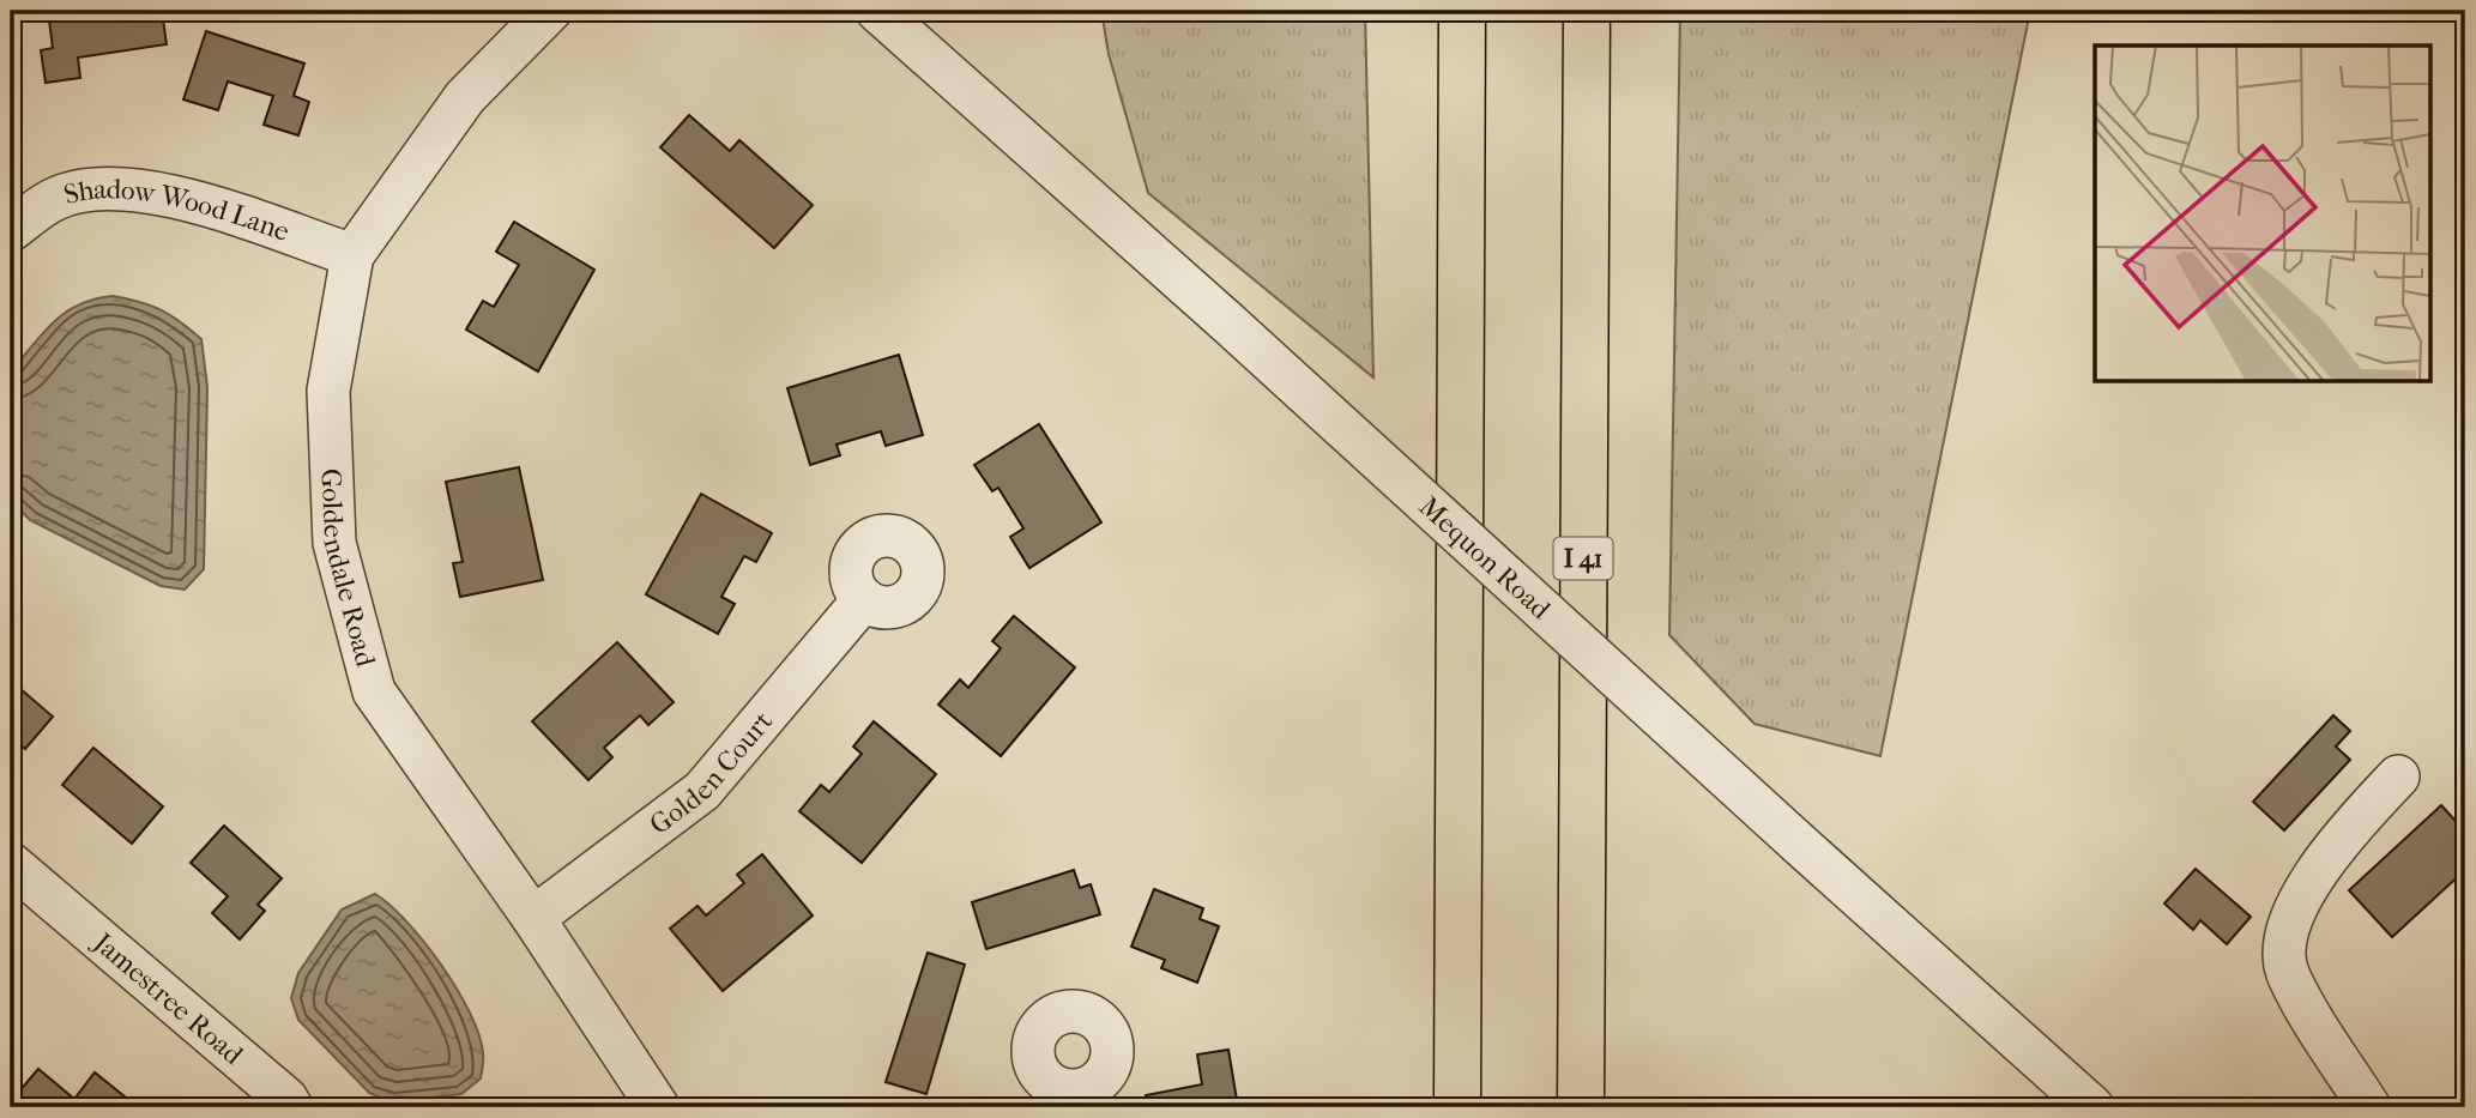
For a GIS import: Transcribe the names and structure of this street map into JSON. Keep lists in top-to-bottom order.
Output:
{
  "streets": {
    "highway": ["I 41"],
    "street": [
      "Shadow Wood Lane",
      "Mequon Road",
      "Goldendale Road",
      "Golden Court",
      "Jamestree Road"
    ]
  },
  "crossings": [
    ["Shadow Wood Lane", "Goldendale Road"],
    ["Goldendale Road", "Golden Court"]
  ]
}
